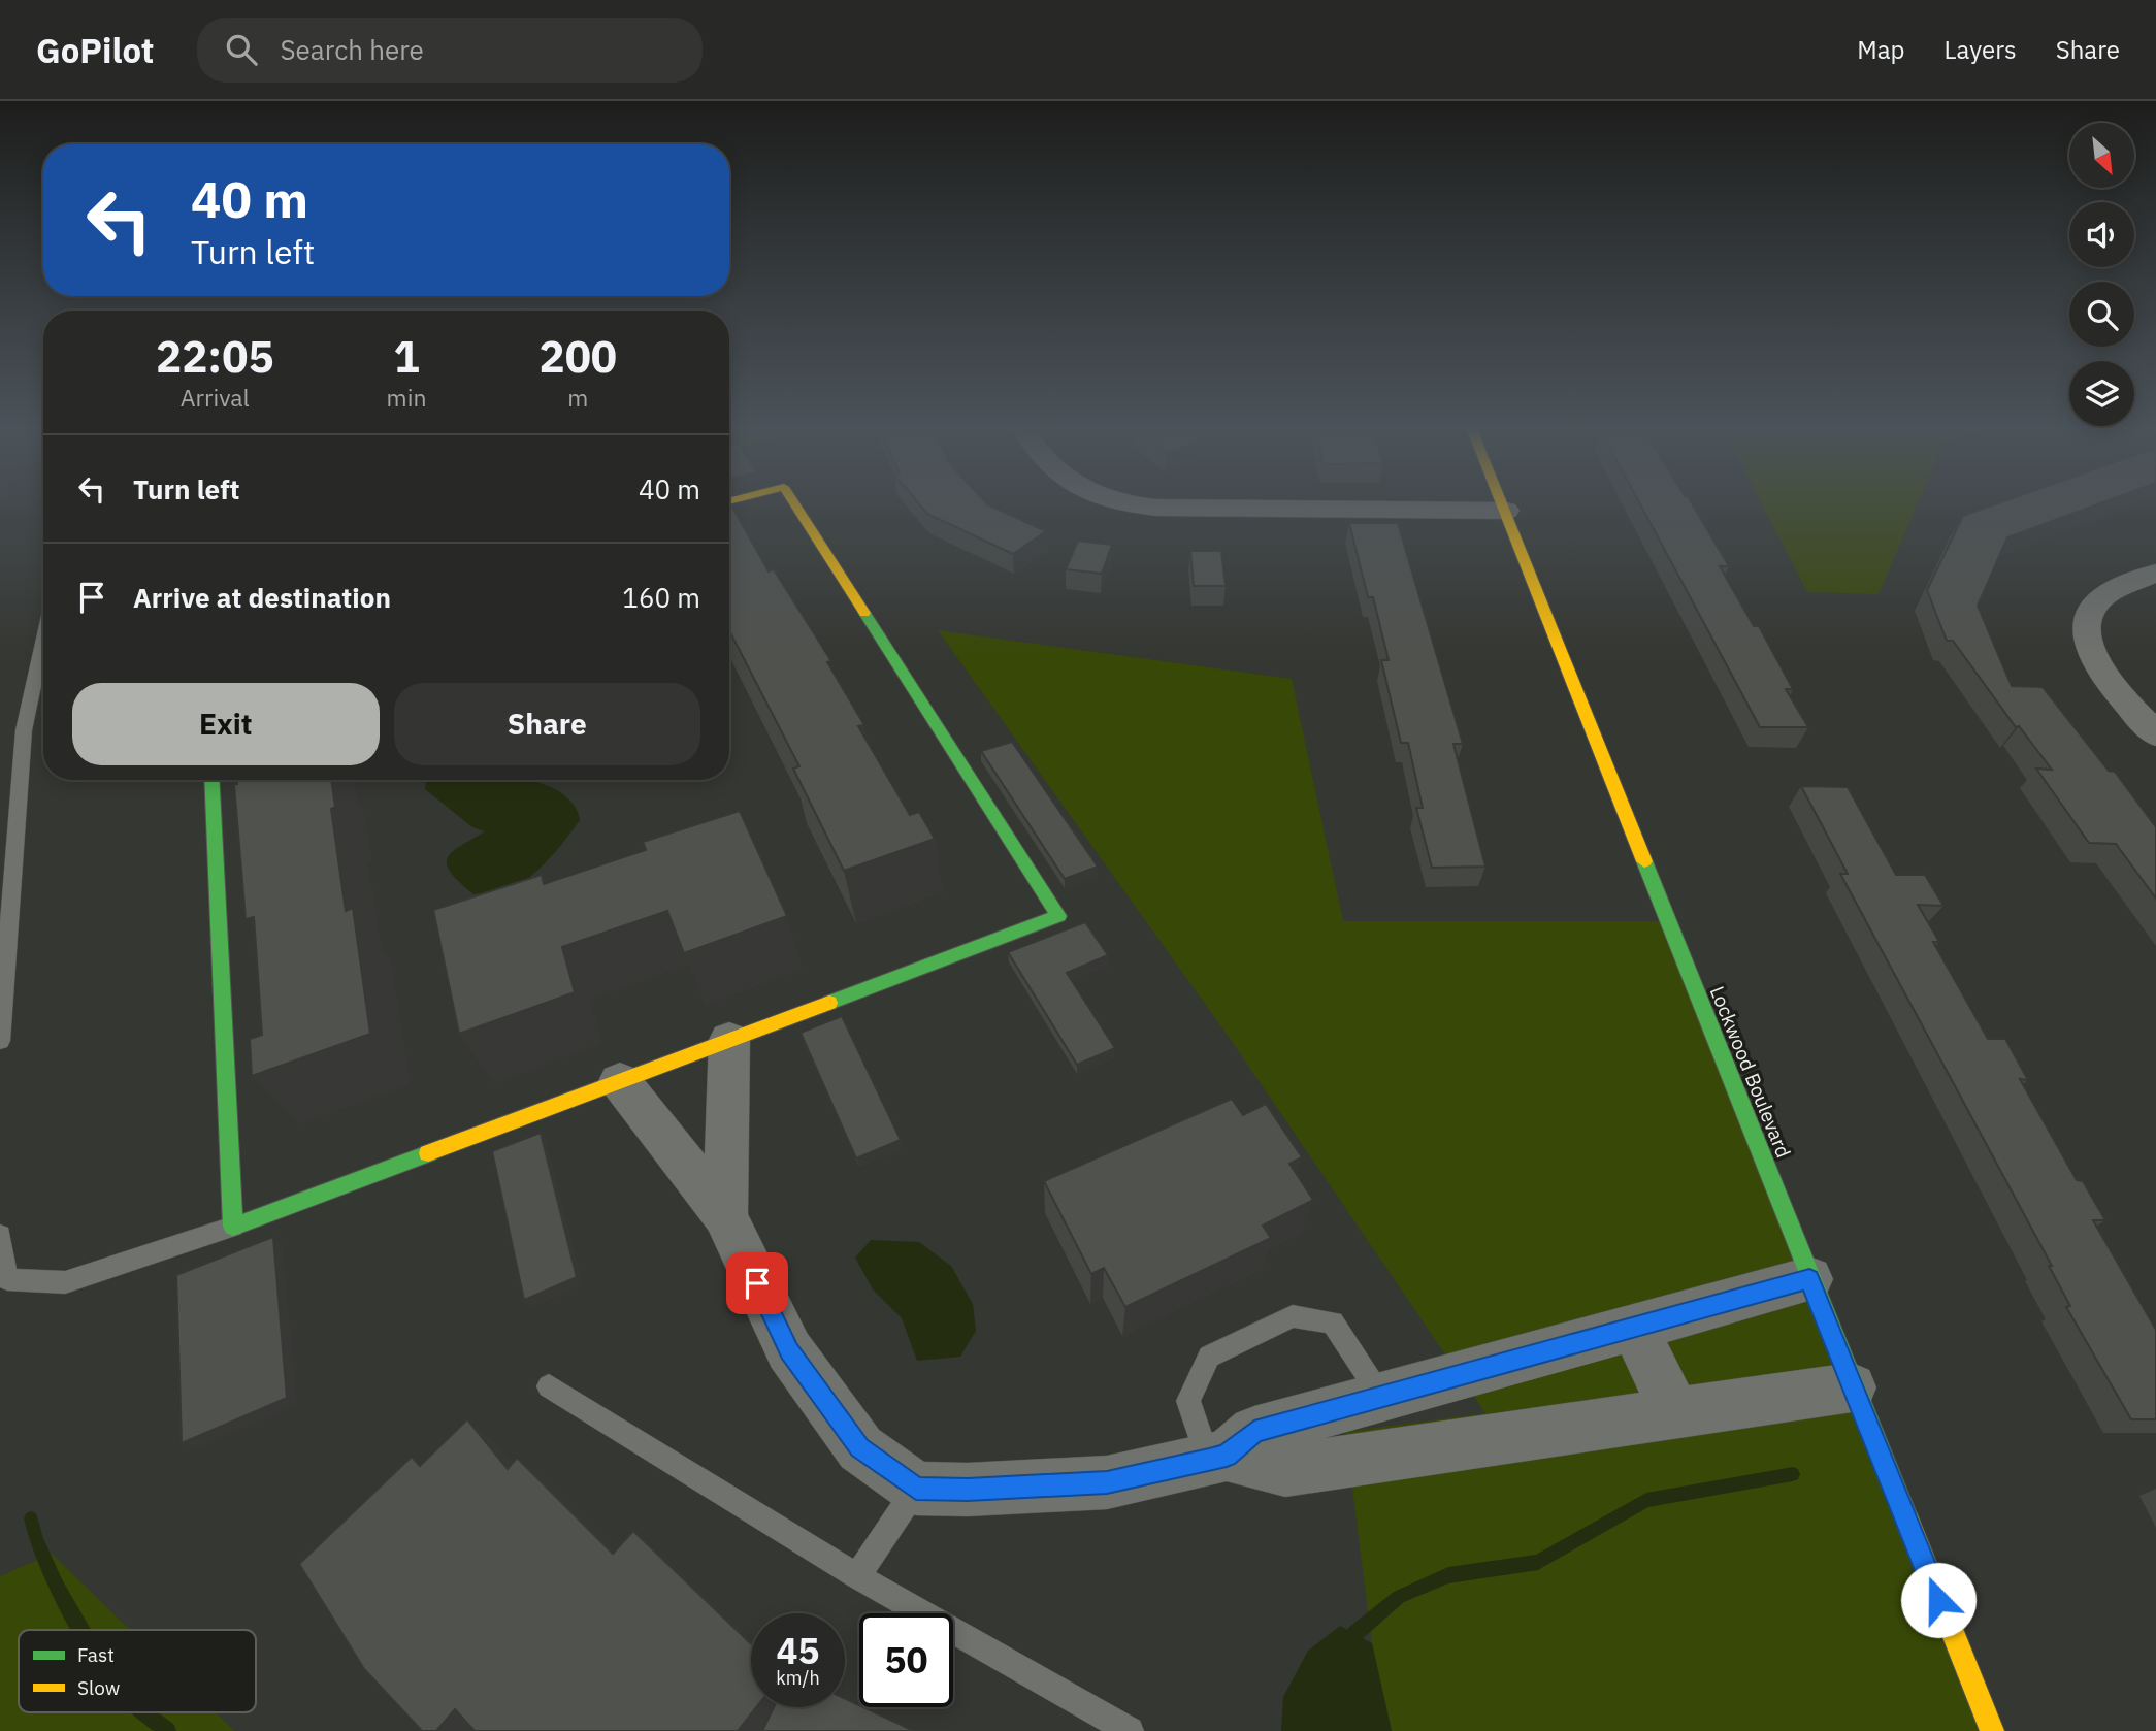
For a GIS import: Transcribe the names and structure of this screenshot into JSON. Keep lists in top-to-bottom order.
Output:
{
  "streets": {
    "street": ["Lockwood Boulevard"]
  },
  "legend": ["Fast", "Slow"],
  "north": "bottom right",
  "page": {
    "header": "GoPilot",
    "search": "Search here",
    "nav": ["Map", "Layers", "Share"],
    "turn": ["40 m", "Turn left"],
    "eta": [
      "22:05",
      "Arrival",
      "1",
      "min",
      "200",
      "m"
    ],
    "list": [
      {
        "name": "Turn left",
        "value": "40 m"
      },
      {
        "name": "Arrive at destination",
        "value": "160 m"
      }
    ],
    "buttons": ["Exit", "Share"],
    "speed": "45 km/h",
    "limit": "50"
  }
}
